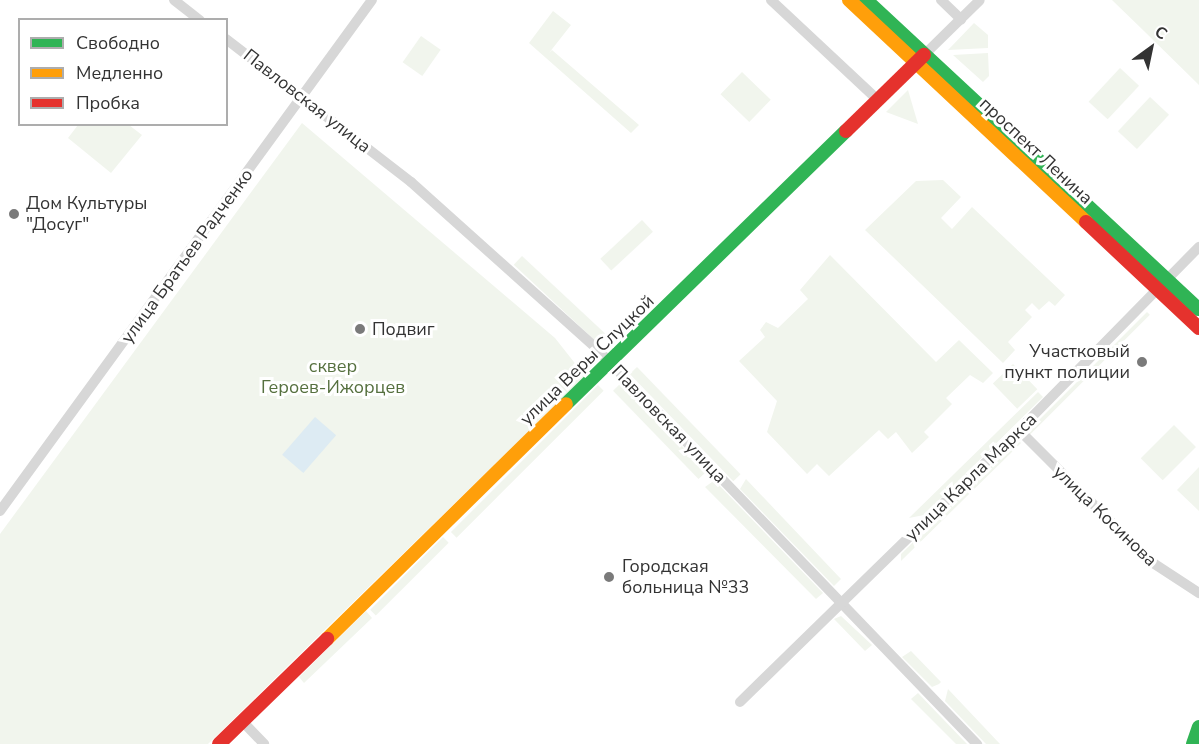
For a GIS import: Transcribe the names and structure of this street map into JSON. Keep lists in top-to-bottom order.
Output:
{
  "streets": {
    "street": [
      "Павловская улица",
      "проспект Ленина",
      "улица Братьев Радченко",
      "улица Веры Слуцкой",
      "улица Карла Маркса",
      "улица Косинова"
    ]
  },
  "crossings": [
    ["Павловская улица", "улица Братьев Радченко"],
    ["Павловская улица", "улица Веры Слуцкой"],
    ["Павловская улица", "улица Карла Маркса"],
    ["проспект Ленина", "улица Веры Слуцкой"],
    ["проспект Ленина", "улица Карла Маркса"],
    ["улица Карла Маркса", "улица Косинова"]
  ],
  "parks": ["сквер Героев-Ижорцев"],
  "places": [
    "Дом Культуры \"Досуг\"",
    "Подвиг",
    "Участковый пункт полиции",
    "Городская больница №33"
  ],
  "legend": ["Свободно", "Медленно", "Пробка"],
  "north": "top right"
}
